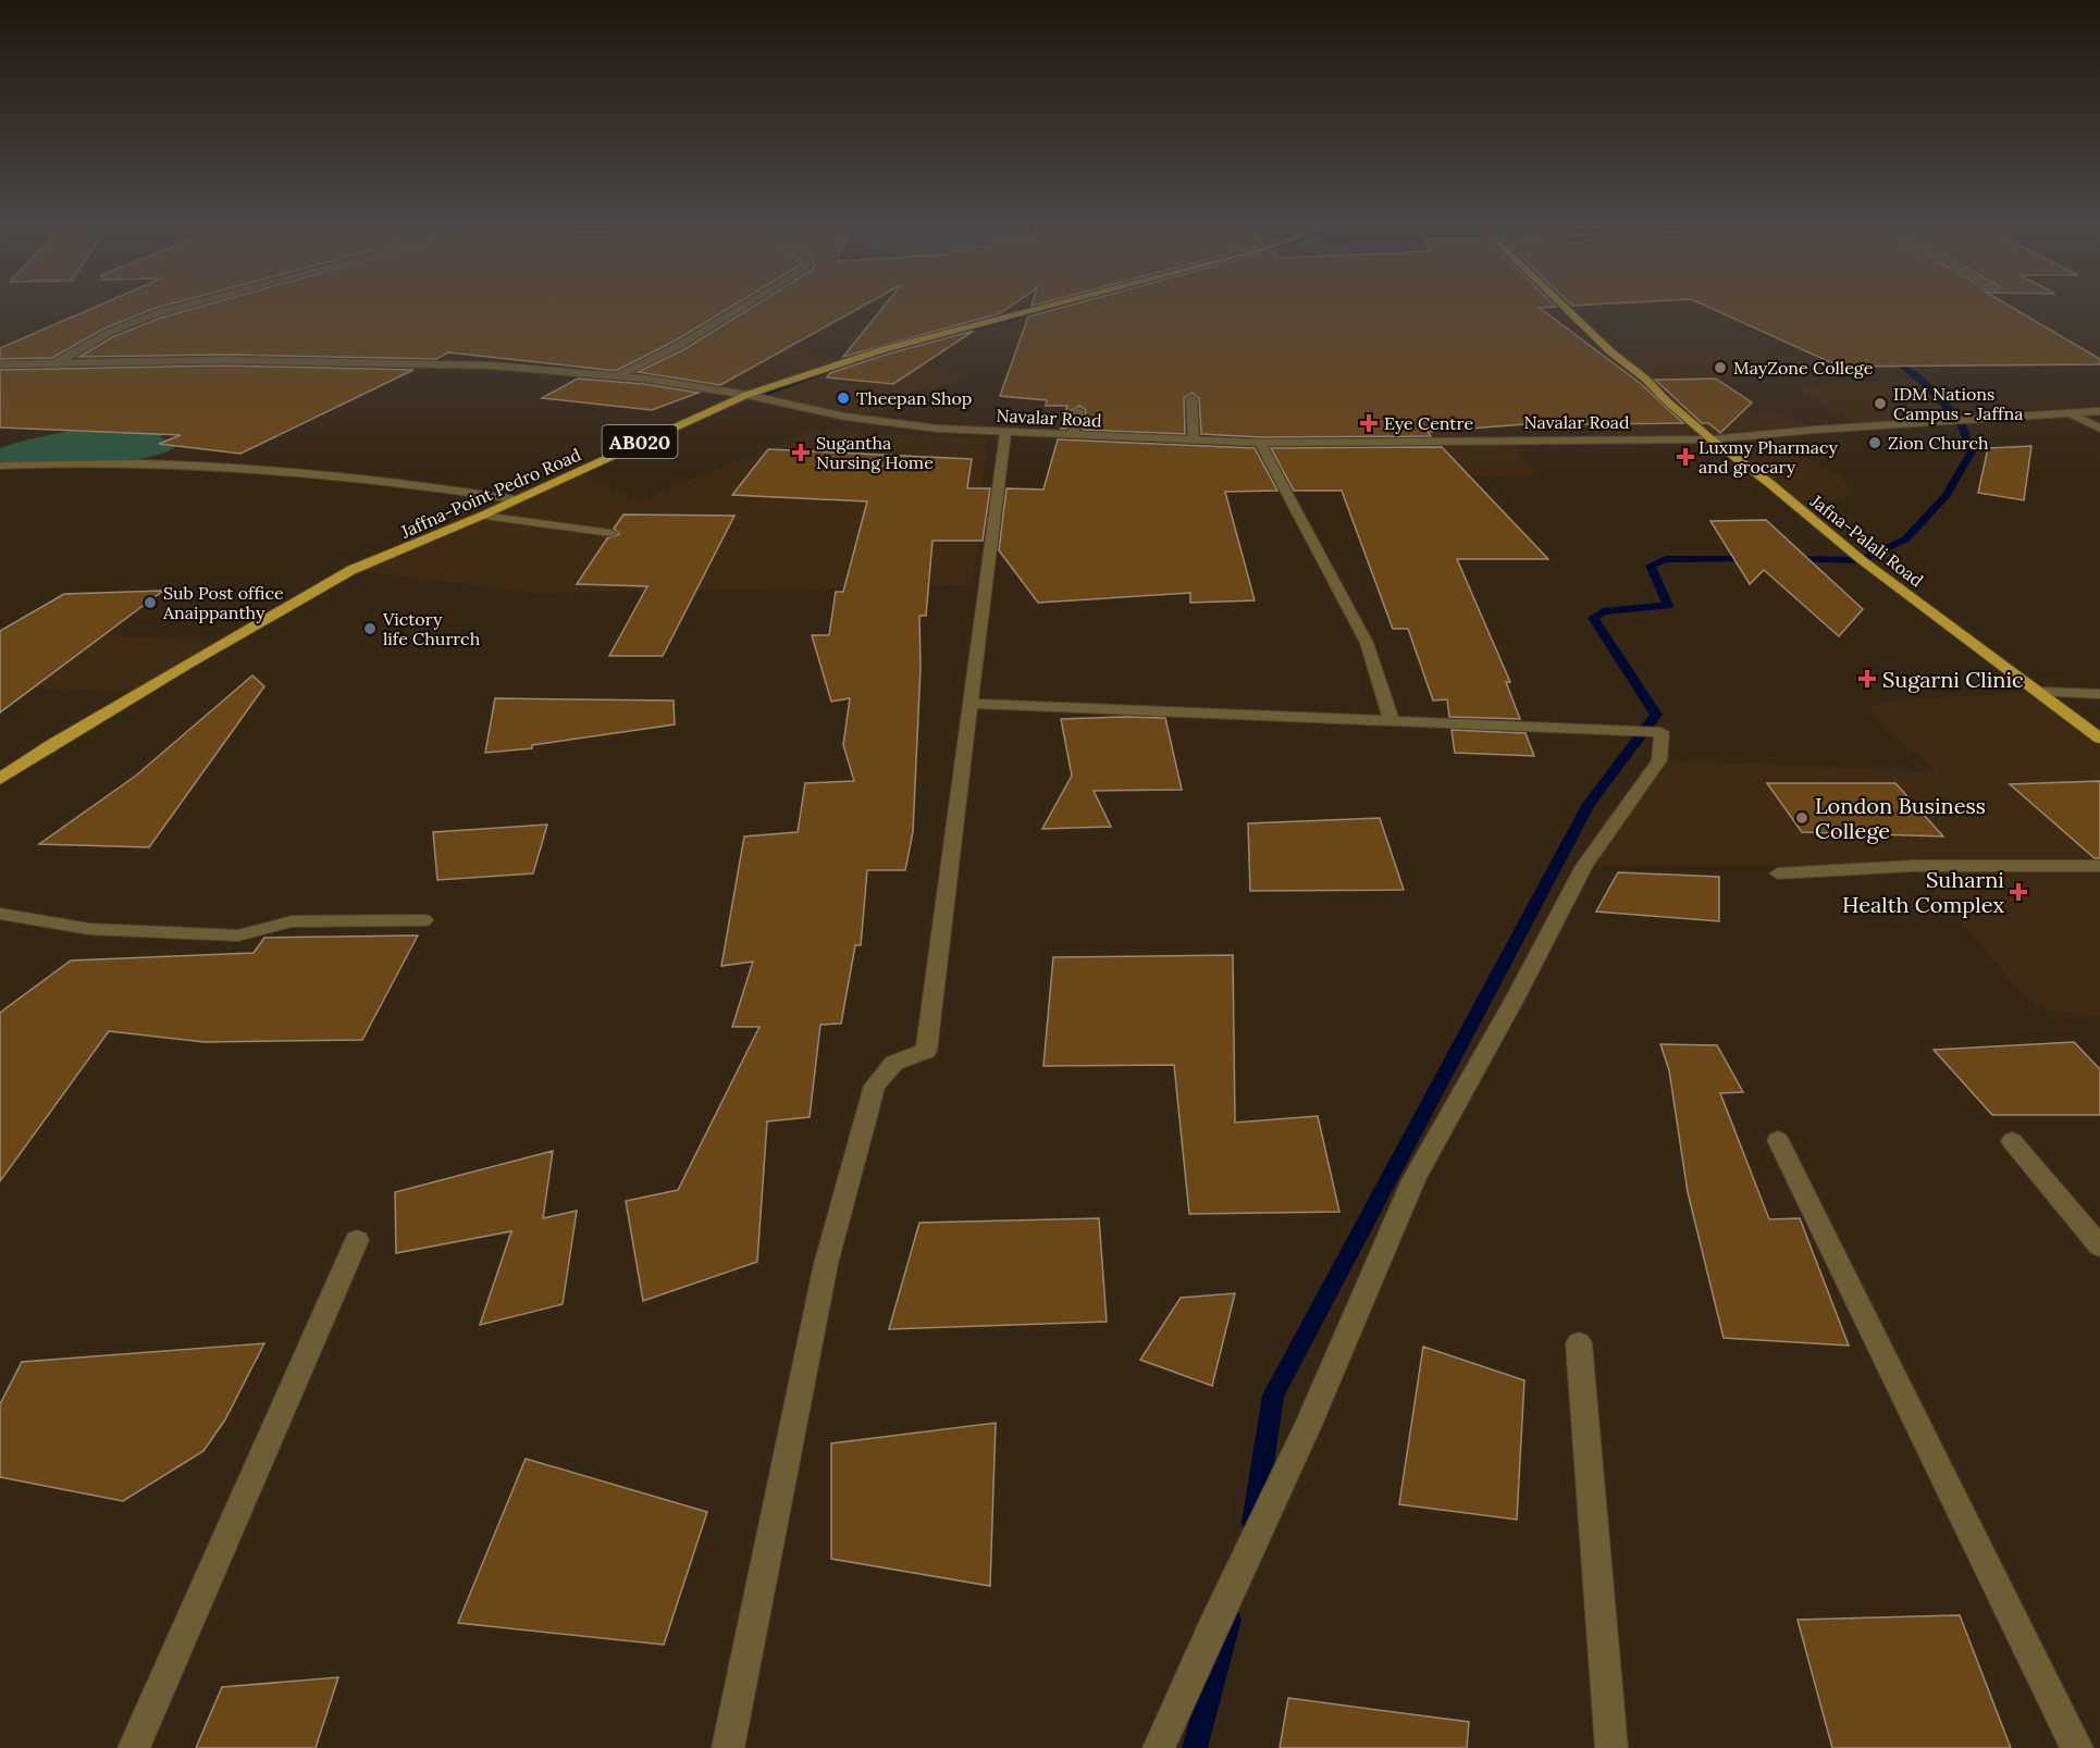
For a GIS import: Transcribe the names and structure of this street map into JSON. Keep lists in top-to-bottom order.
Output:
{
  "streets": {
    "main road": ["AB020", "Jaffna-Point Pedro Road", "Jafna-Palali Road"],
    "street": ["Navalar Road"]
  },
  "crossings": [
    ["Navalar Road", "Jaffna-Point Pedro Road"],
    ["Navalar Road", "Jafna-Palali Road"]
  ],
  "places": {
    "other": [
      "MayZone College",
      "Theepan Shop",
      "IDM Nations Campus - Jaffna",
      "Zion Church",
      "Sub Post office Anaippanthy",
      "Victory life Churrch",
      "London Business College"
    ],
    "health": [
      "Eye Centre",
      "Sugantha Nursing Home",
      "Luxmy Pharmacy and grocary",
      "Sugarni Clinic",
      "Suharni Health Complex"
    ]
  }
}
